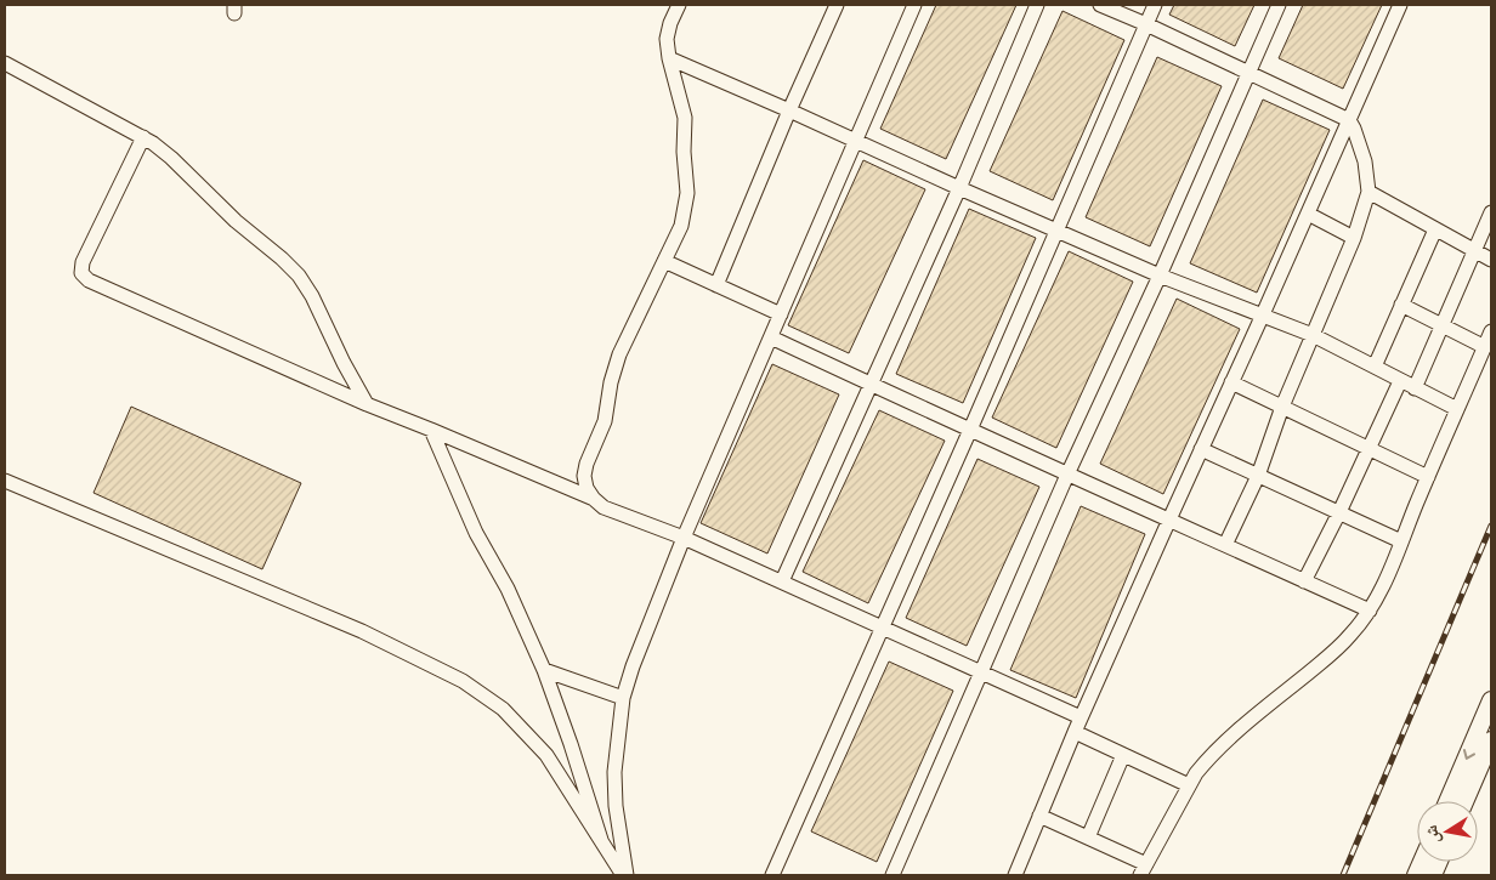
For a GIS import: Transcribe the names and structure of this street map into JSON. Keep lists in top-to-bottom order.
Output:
{
  "north": "left"
}
